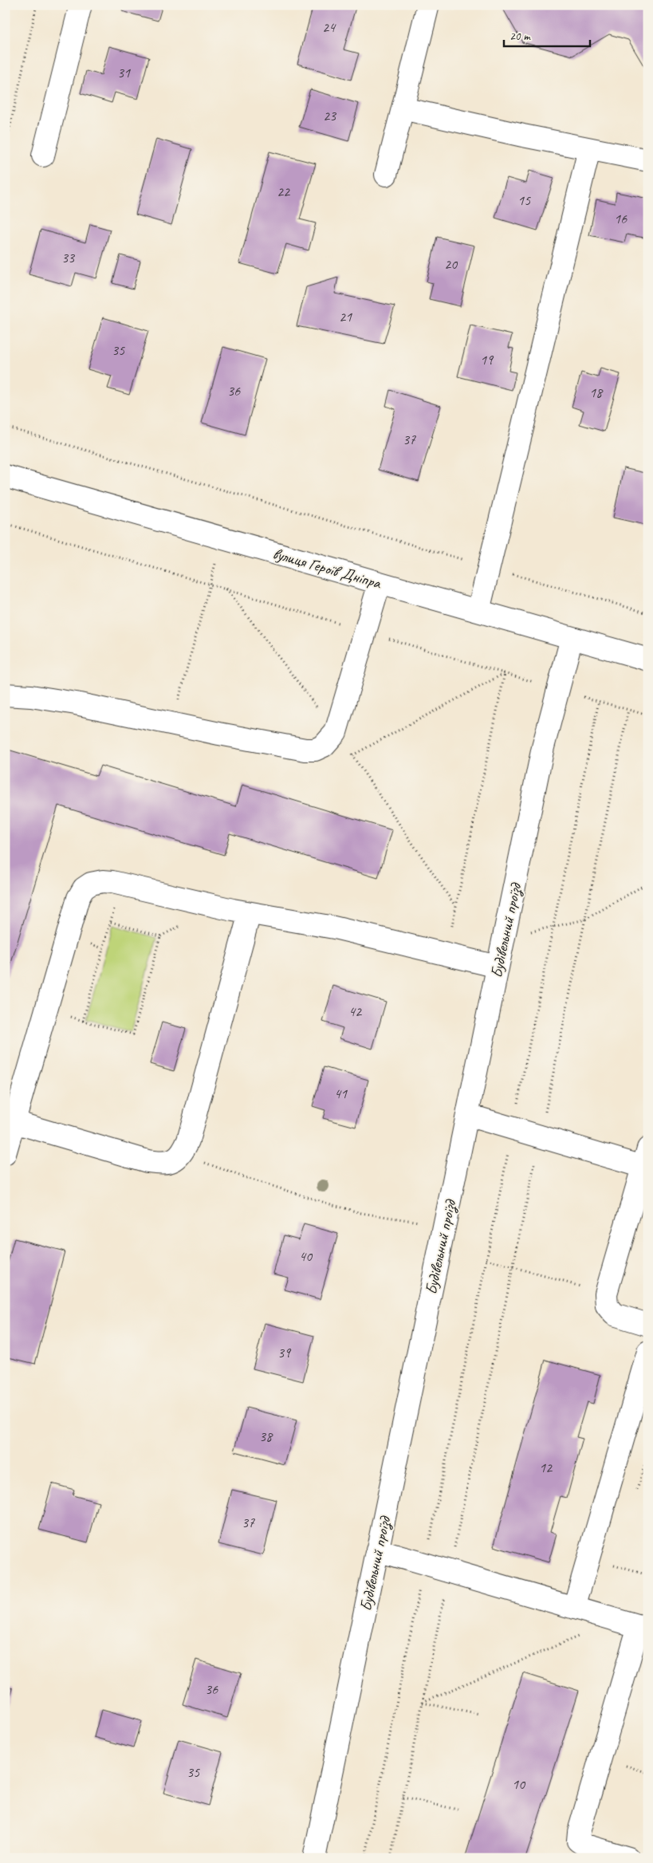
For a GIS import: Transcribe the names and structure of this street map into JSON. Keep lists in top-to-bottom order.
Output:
{
  "streets": {
    "street": ["вулиця Героїв Дніпра", "Будівельний проїзд"]
  },
  "crossings": [
    ["вулиця Героїв Дніпра", "Будівельний проїзд"]
  ],
  "house_numbers": [
    "24",
    "31",
    "23",
    "22",
    "15",
    "16",
    "33",
    "20",
    "21",
    "35",
    "19",
    "36",
    "18",
    "37",
    "42",
    "41",
    "40",
    "39",
    "38",
    "12",
    "37",
    "36",
    "35",
    "10"
  ],
  "scale_bar": "20 m"
}
